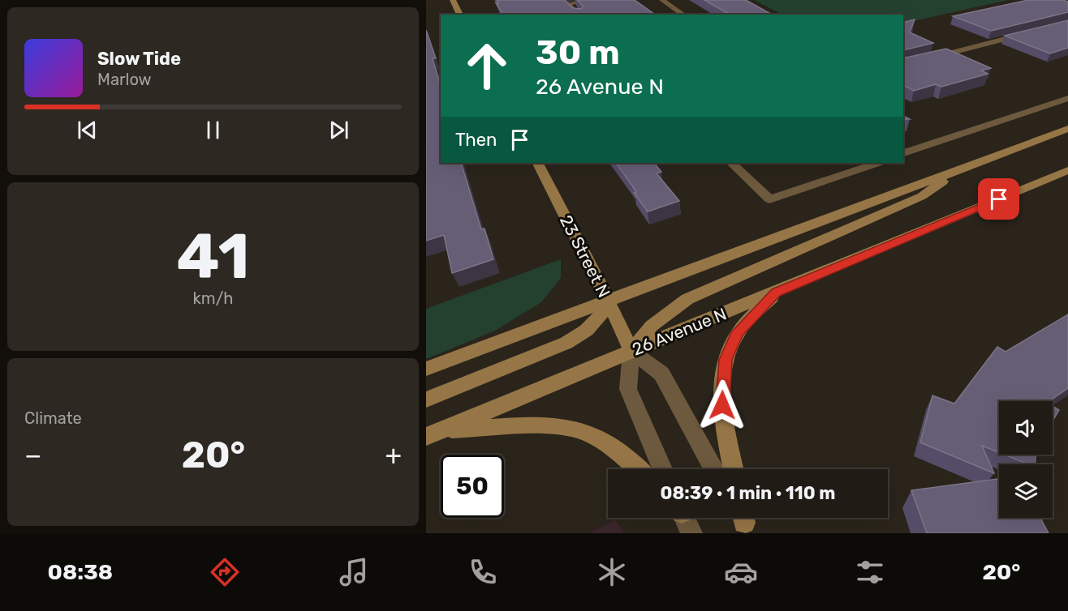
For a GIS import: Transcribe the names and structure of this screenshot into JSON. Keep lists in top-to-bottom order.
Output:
{
  "streets": {
    "main road": ["23 Street N", "26 Avenue N"]
  },
  "crossings": [
    ["23 Street N", "26 Avenue N"]
  ],
  "page": {
    "turn": ["30 m", "26 Avenue N"],
    "song": ["Slow Tide", "Marlow"],
    "then": "Then",
    "tile": [
      ["41", "km/h"],
      "Climate"
    ],
    "heat": ["−", "20°", "+"],
    "limit": "50",
    "trip": "08:39 · 1 min · 110 m",
    "tabs": ["08:38", "20°"]
  }
}
